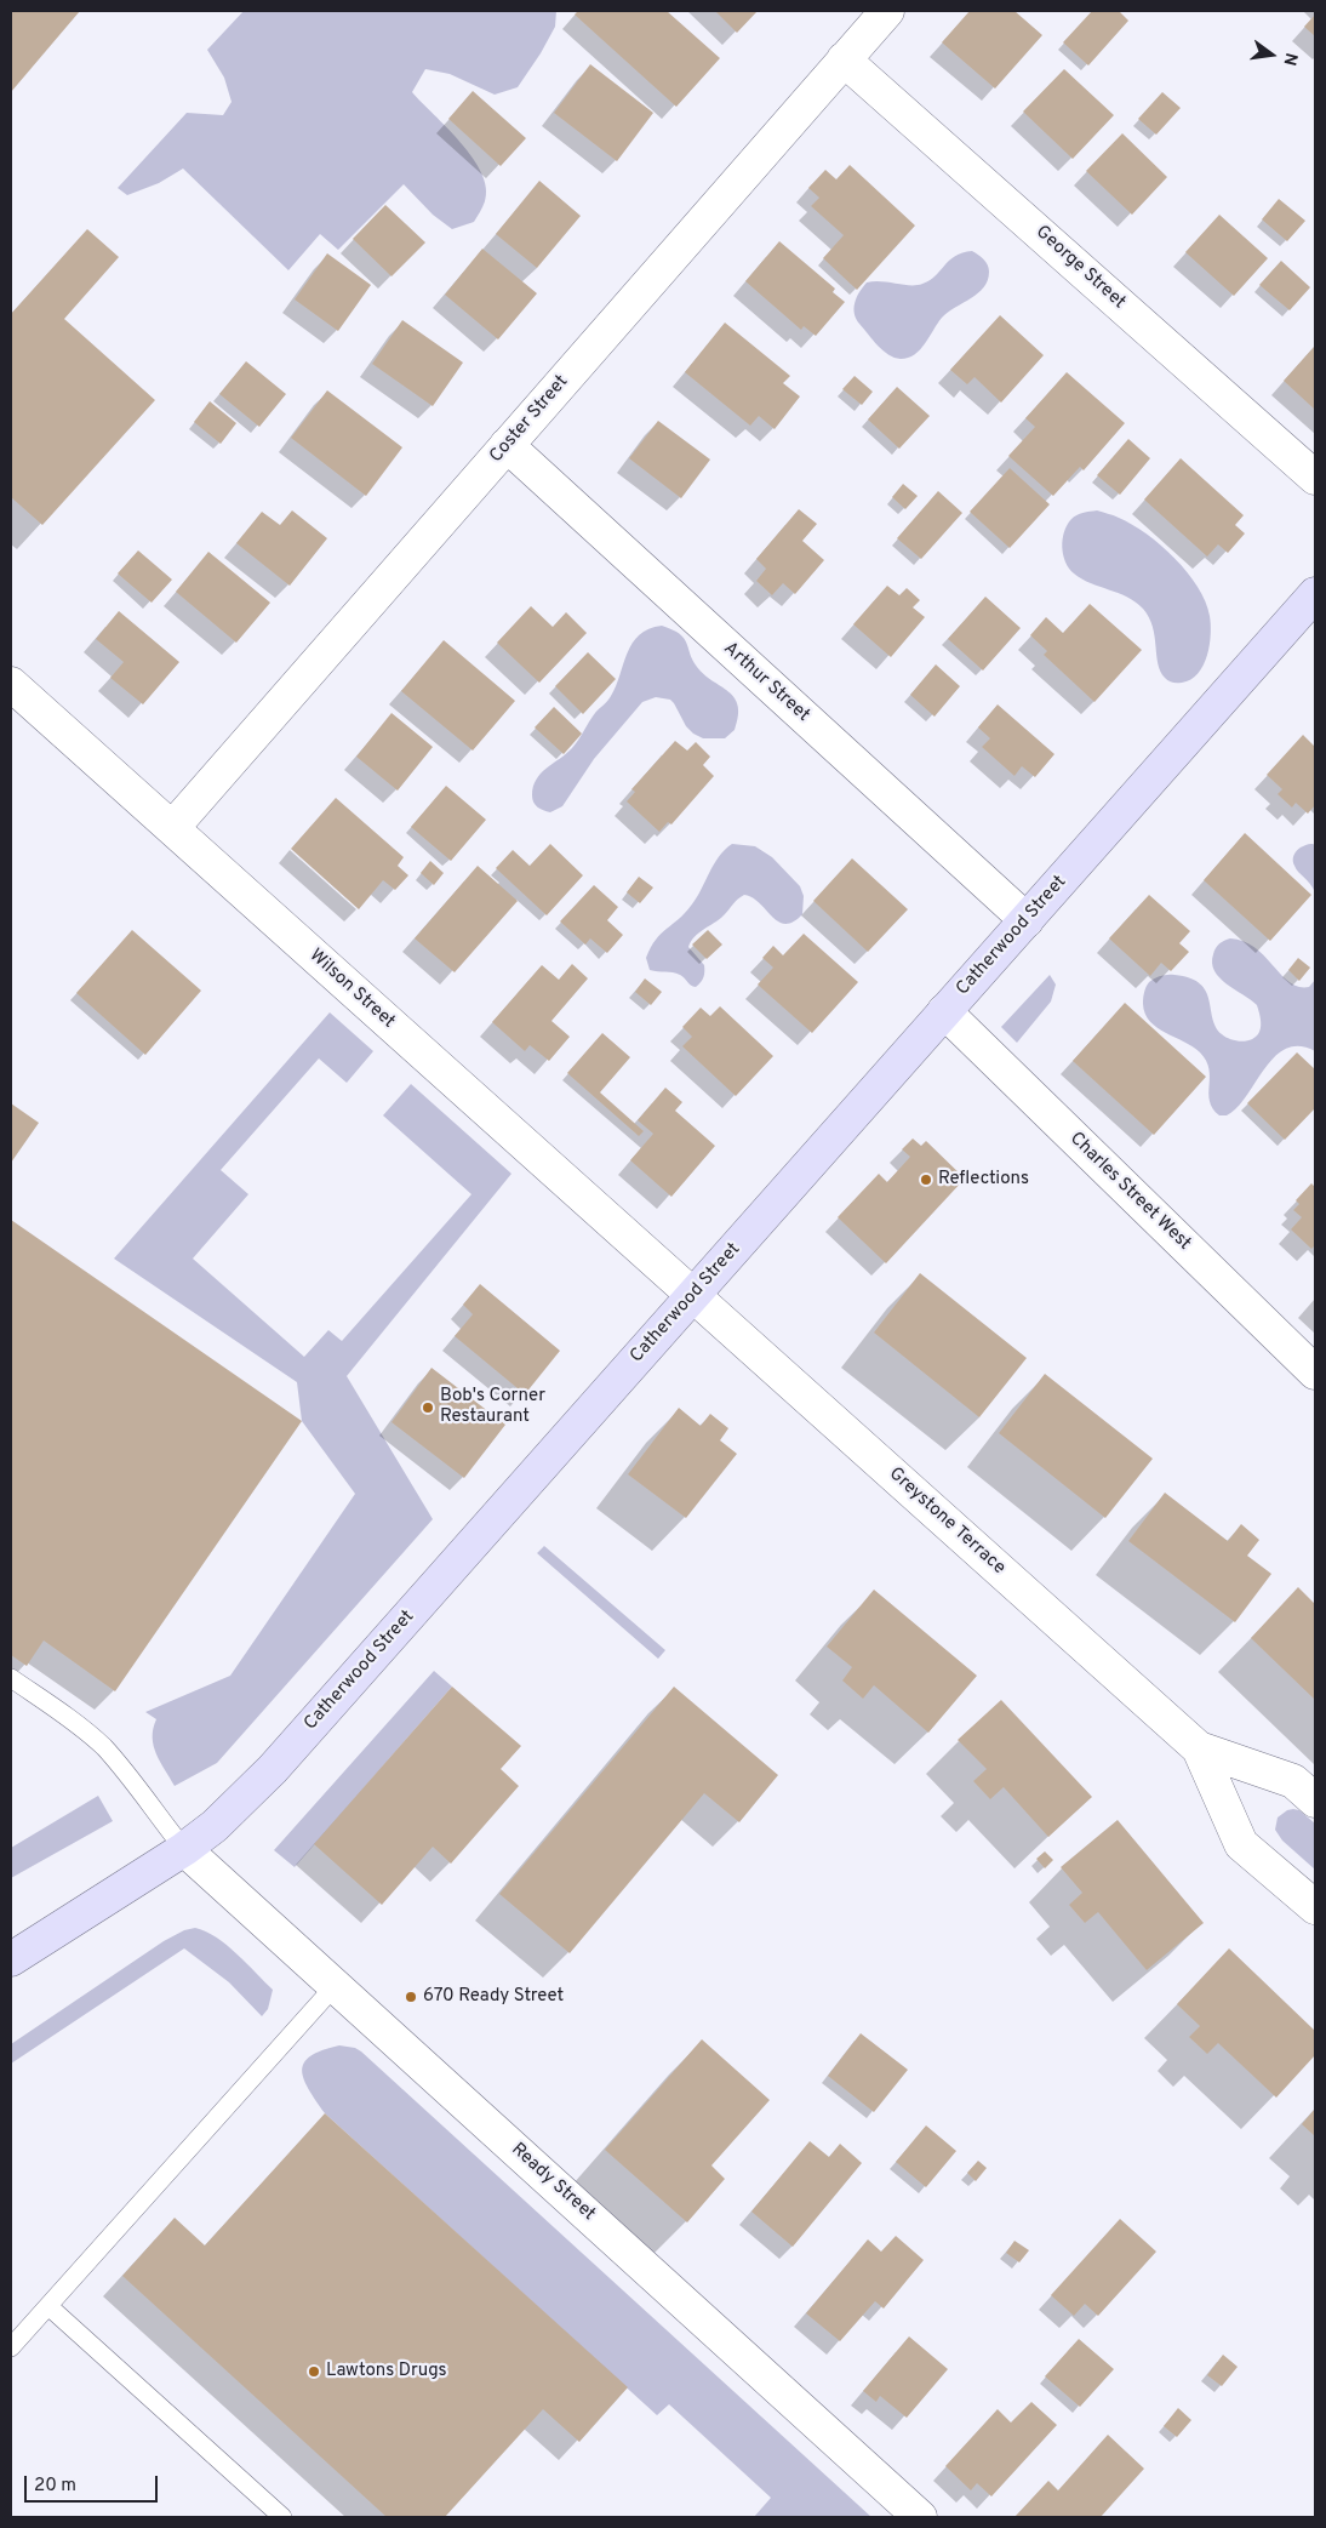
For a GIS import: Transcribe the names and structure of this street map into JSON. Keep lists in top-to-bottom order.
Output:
{
  "streets": {
    "main road": ["Catherwood Street"],
    "street": [
      "George Street",
      "Coster Street",
      "Arthur Street",
      "Wilson Street",
      "Charles Street West",
      "Greystone Terrace",
      "Ready Street"
    ]
  },
  "crossings": [
    ["George Street", "Coster Street"],
    ["Coster Street", "Arthur Street"],
    ["Coster Street", "Wilson Street"],
    ["Arthur Street", "Catherwood Street"],
    ["Catherwood Street", "Wilson Street"],
    ["Catherwood Street", "Charles Street West"],
    ["Catherwood Street", "Greystone Terrace"],
    ["Catherwood Street", "Ready Street"],
    ["Wilson Street", "Greystone Terrace"]
  ],
  "places": [
    "Reflections",
    "Bob's Corner Restaurant",
    "670 Ready Street",
    "Lawtons Drugs"
  ],
  "scale_bar": "20 m",
  "north": "right"
}
